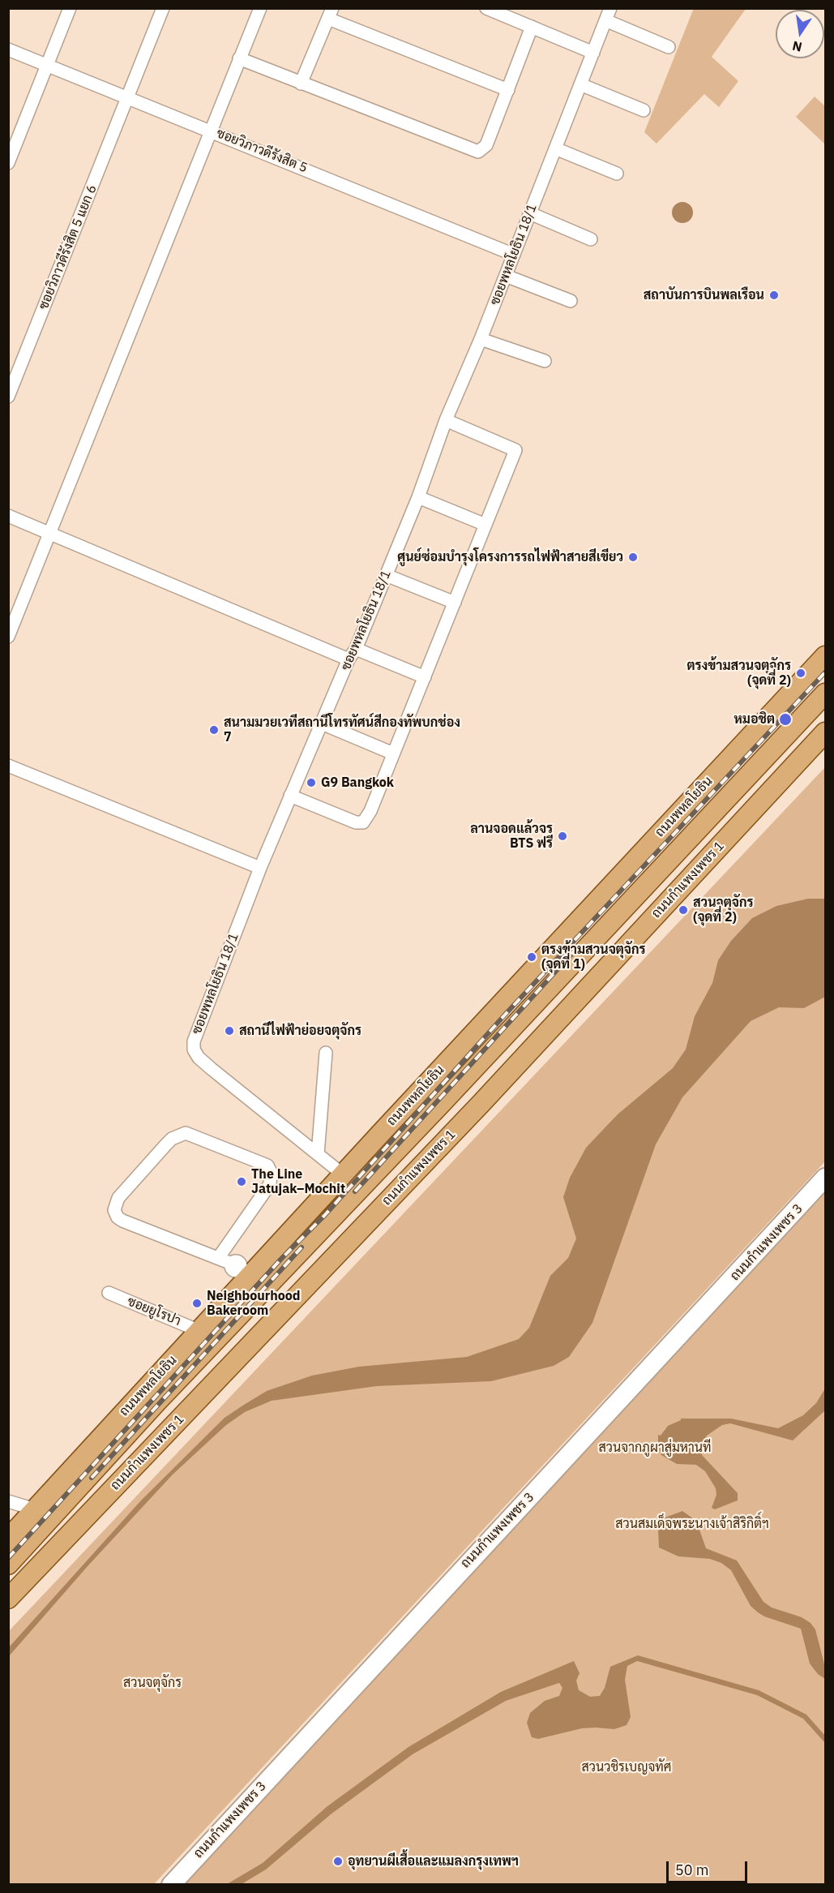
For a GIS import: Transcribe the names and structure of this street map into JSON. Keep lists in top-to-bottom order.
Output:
{
  "streets": {
    "main road": ["ถนนพหลโยธิน", "ถนนกำแพงเพชร 1"],
    "street": [
      "ซอยวิภาวดีรังสิต 5",
      "ซอยวิภาวดีรังสิต 5 แยก 6",
      "ซอยพหลโยธิน 18/1",
      "ถนนกำแพงเพชร 3",
      "ซอยยูโรปา"
    ]
  },
  "crossings": [
    ["ซอยวิภาวดีรังสิต 5", "ซอยวิภาวดีรังสิต 5 แยก 6"],
    ["ซอยวิภาวดีรังสิต 5", "ซอยพหลโยธิน 18/1"],
    ["ซอยพหลโยธิน 18/1", "ถนนพหลโยธิน"],
    ["ถนนพหลโยธิน", "ซอยยูโรปา"]
  ],
  "parks": [
    "สวนจากภูผาสู่มหานที",
    "สวนสมเด็จพระนางเจ้าสิริกิติ์ฯ",
    "สวนจตุจักร",
    "สวนวชิรเบญจทัศ"
  ],
  "places": [
    "สถาบันการบินพลเรือน",
    "ศูนย์ซ่อมบำรุงโครงการรถไฟฟ้าสายสีเขียว",
    "ตรงข้ามสวนจตุจักร (จุดที่ 2)",
    "หมอชิต",
    "สนามมวยเวทีสถานีโทรทัศน์สีกองทัพบกช่อง 7",
    "G9 Bangkok",
    "ลานจอดแล้วจร BTS ฟรี",
    "สวนจตุจักร (จุดที่ 2)",
    "ตรงข้ามสวนจตุจักร (จุดที่ 1)",
    "สถานีไฟฟ้าย่อยจตุจักร",
    "The Line Jatujak–Mochit",
    "Neighbourhood Bakeroom",
    "อุทยานผีเสื้อและแมลงกรุงเทพฯ"
  ],
  "scale_bar": "50 m",
  "north": "bottom"
}
